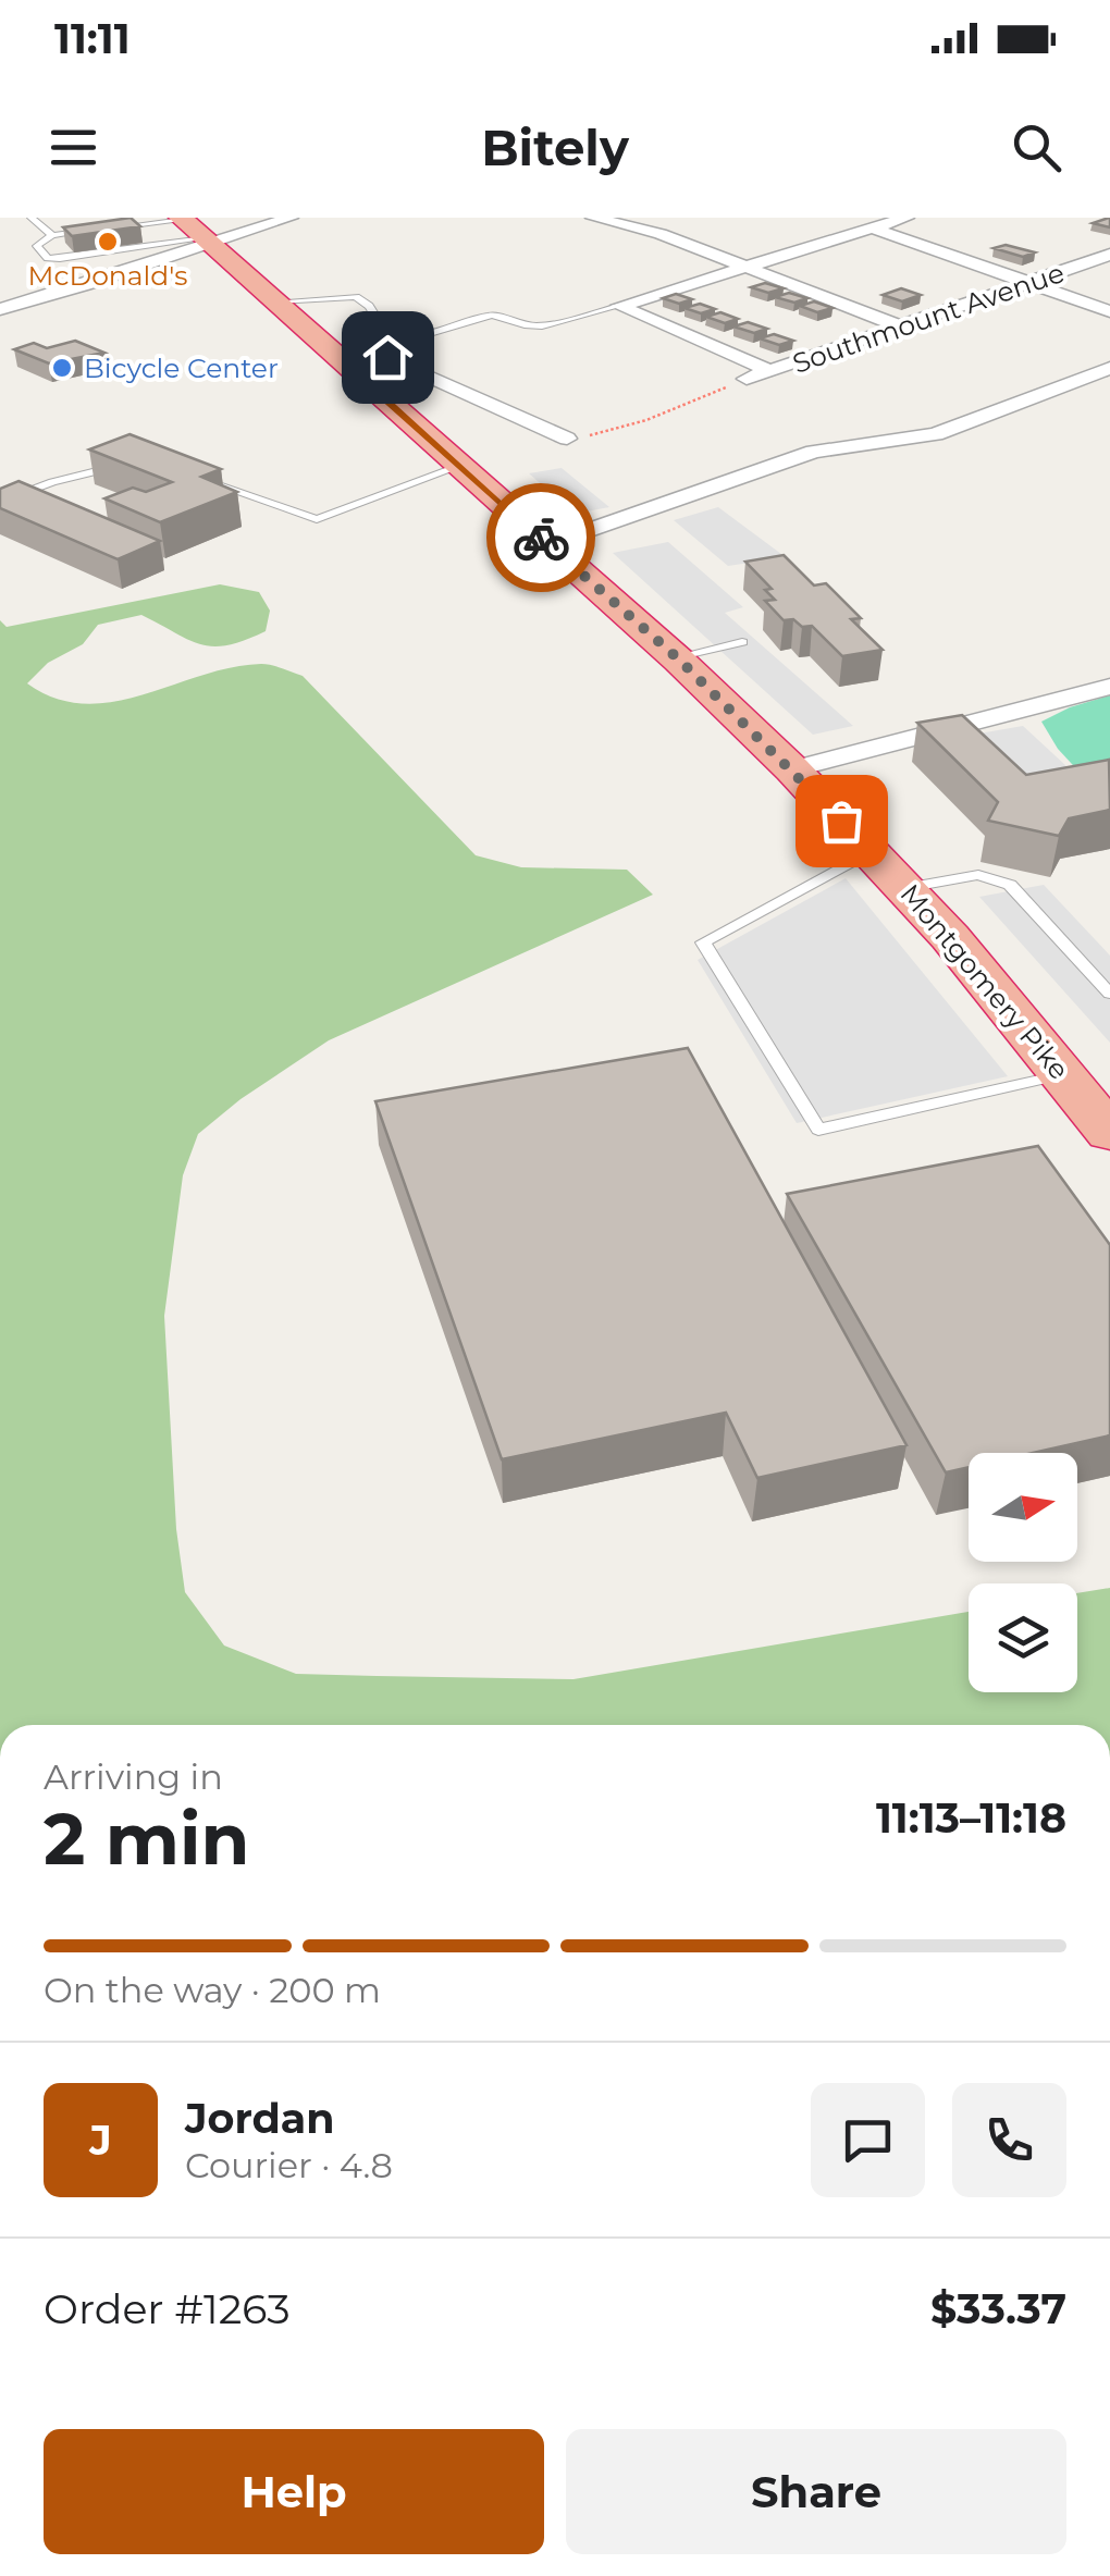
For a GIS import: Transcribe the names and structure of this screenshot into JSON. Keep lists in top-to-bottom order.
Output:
{
  "streets": {
    "highway": ["Montgomery Pike"],
    "street": ["Southmount Avenue"]
  },
  "places": ["McDonald's", "Bicycle Center"],
  "north": "right",
  "page": {
    "status": "11:11",
    "header": "Bitely",
    "heading": ["2 min", "Arriving in", "11:13–11:18"],
    "panel": [
      "Jordan",
      "Courier · 4.8",
      "Order #1263",
      "$33.37"
    ],
    "bar": "On the way · 200 m",
    "round": "J",
    "buttons": ["Help", "Share"]
  }
}
